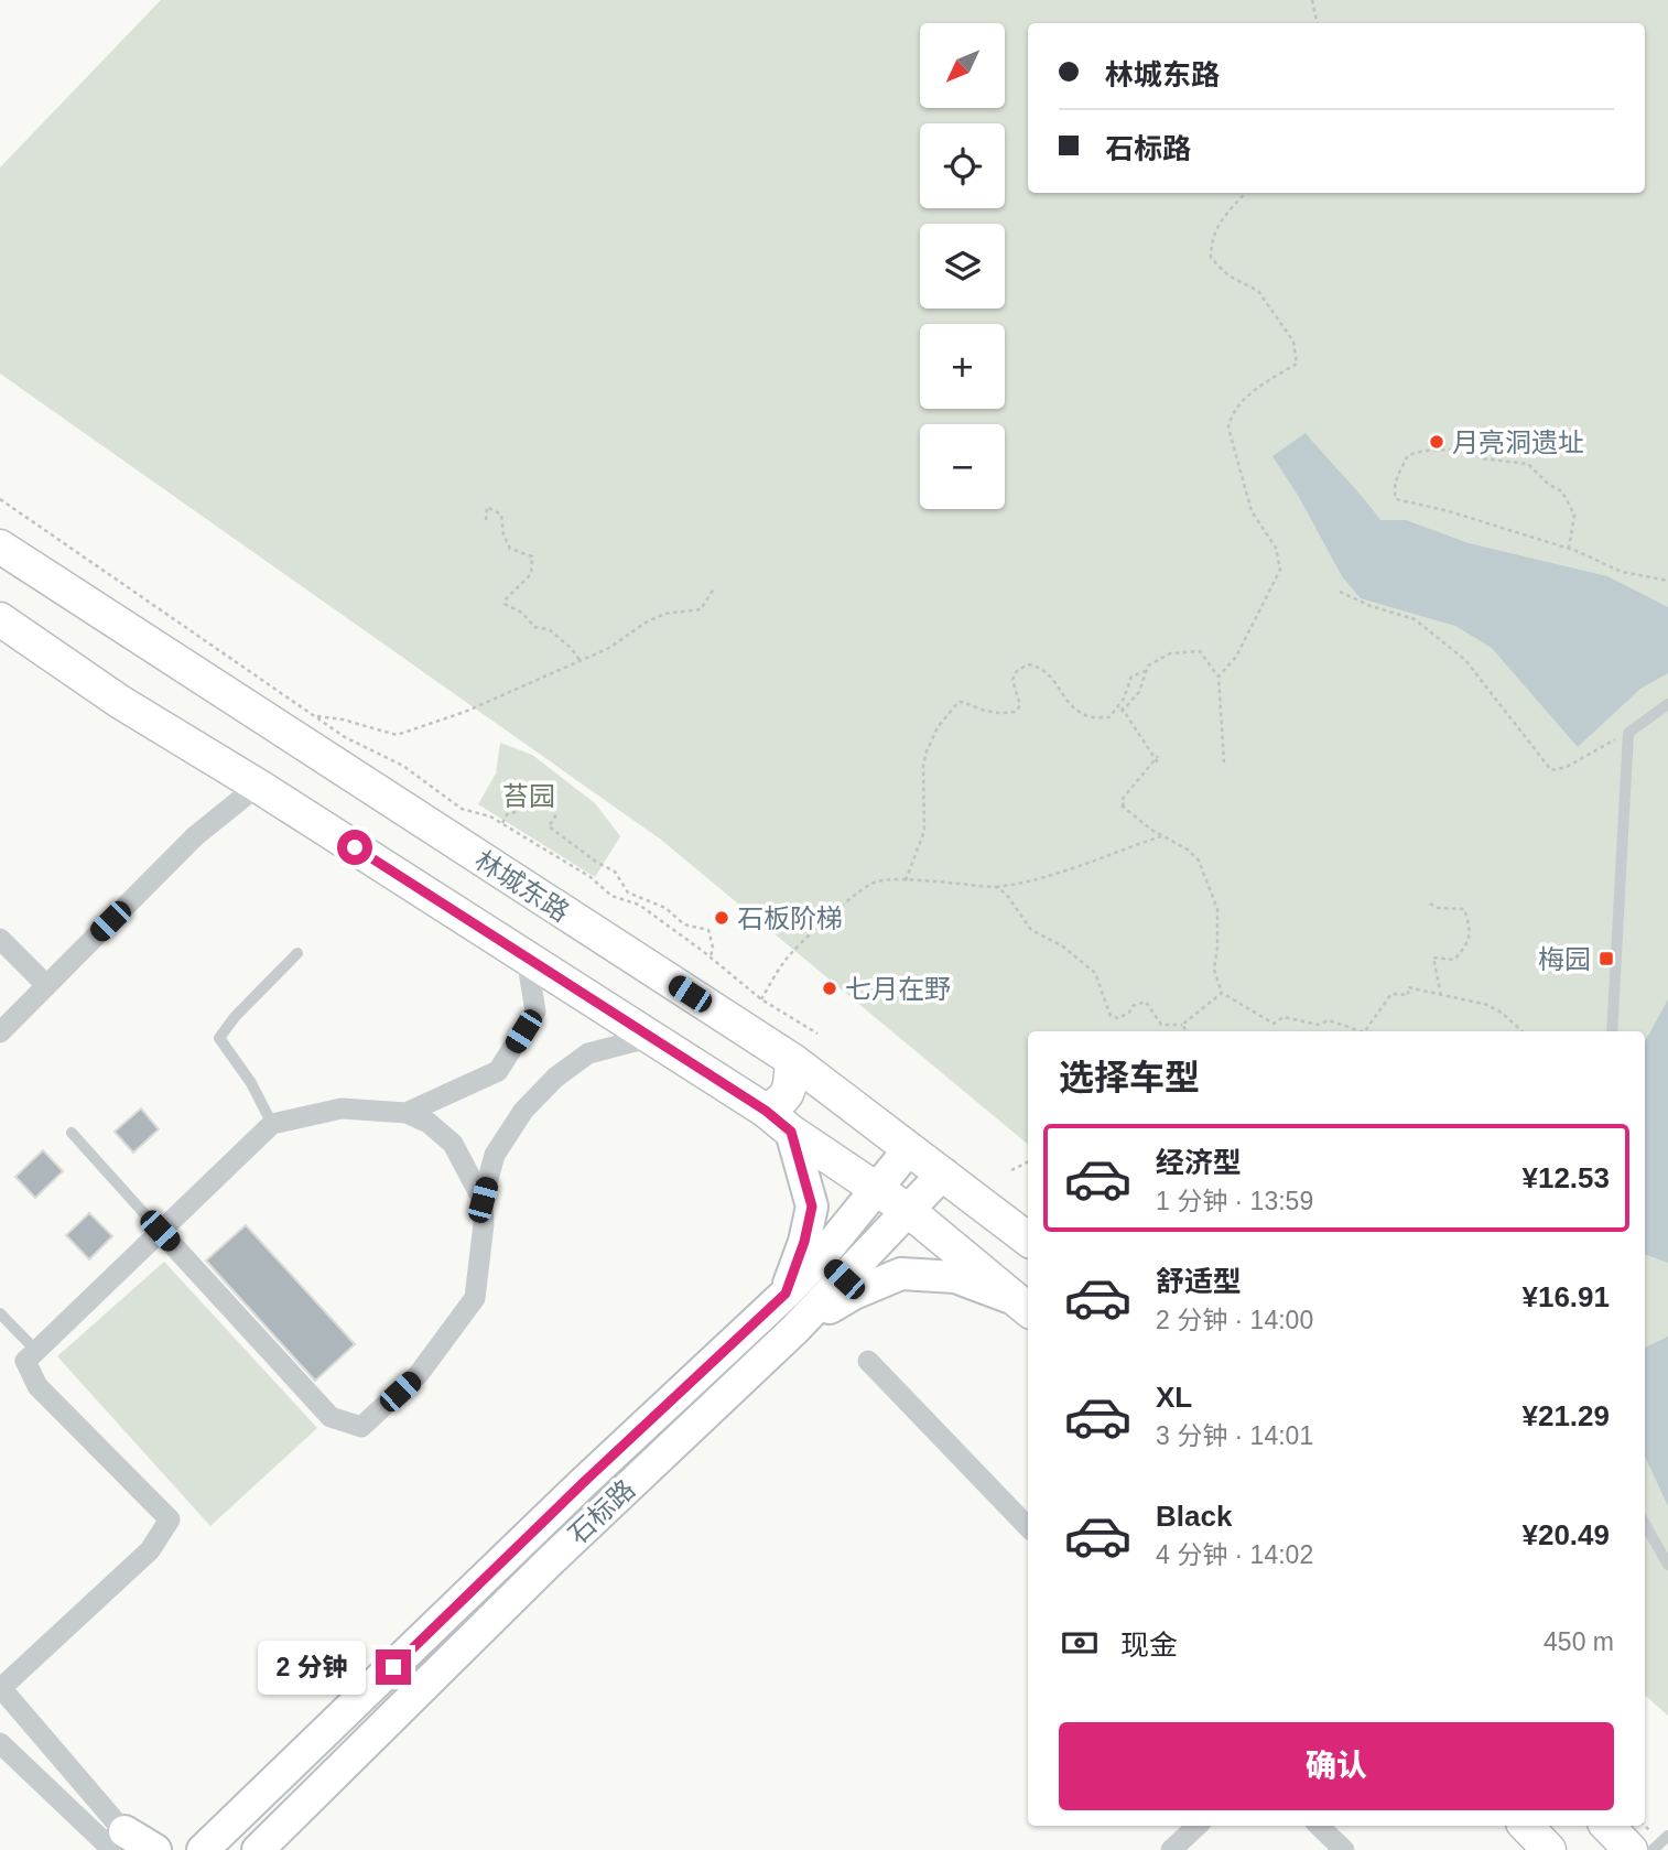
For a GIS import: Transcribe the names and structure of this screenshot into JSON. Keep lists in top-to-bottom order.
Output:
{
  "streets": {
    "main road": ["林城东路", "石标路"]
  },
  "crossings": [
    ["林城东路", "石标路"]
  ],
  "parks": ["苔园"],
  "places": {
    "other": ["月亮洞遗址", "石板阶梯", "七月在野"],
    "transit": ["梅园"]
  },
  "north": "bottom left",
  "page": {
    "map_buttons": ["+", "−"],
    "banner": ["林城东路", "石标路"],
    "heading": "选择车型",
    "list": [
      {
        "name": "经济型",
        "note": "1 分钟 · 13:59",
        "value": "¥12.53"
      },
      {
        "name": "舒适型",
        "note": "2 分钟 · 14:00",
        "value": "¥16.91"
      },
      {
        "name": "XL",
        "note": "3 分钟 · 14:01",
        "value": "¥21.29"
      },
      {
        "name": "Black",
        "note": "4 分钟 · 14:02",
        "value": "¥20.49"
      }
    ],
    "pay": ["现金", "450 m"],
    "bubble": "2 分钟",
    "buttons": "确认"
  }
}
